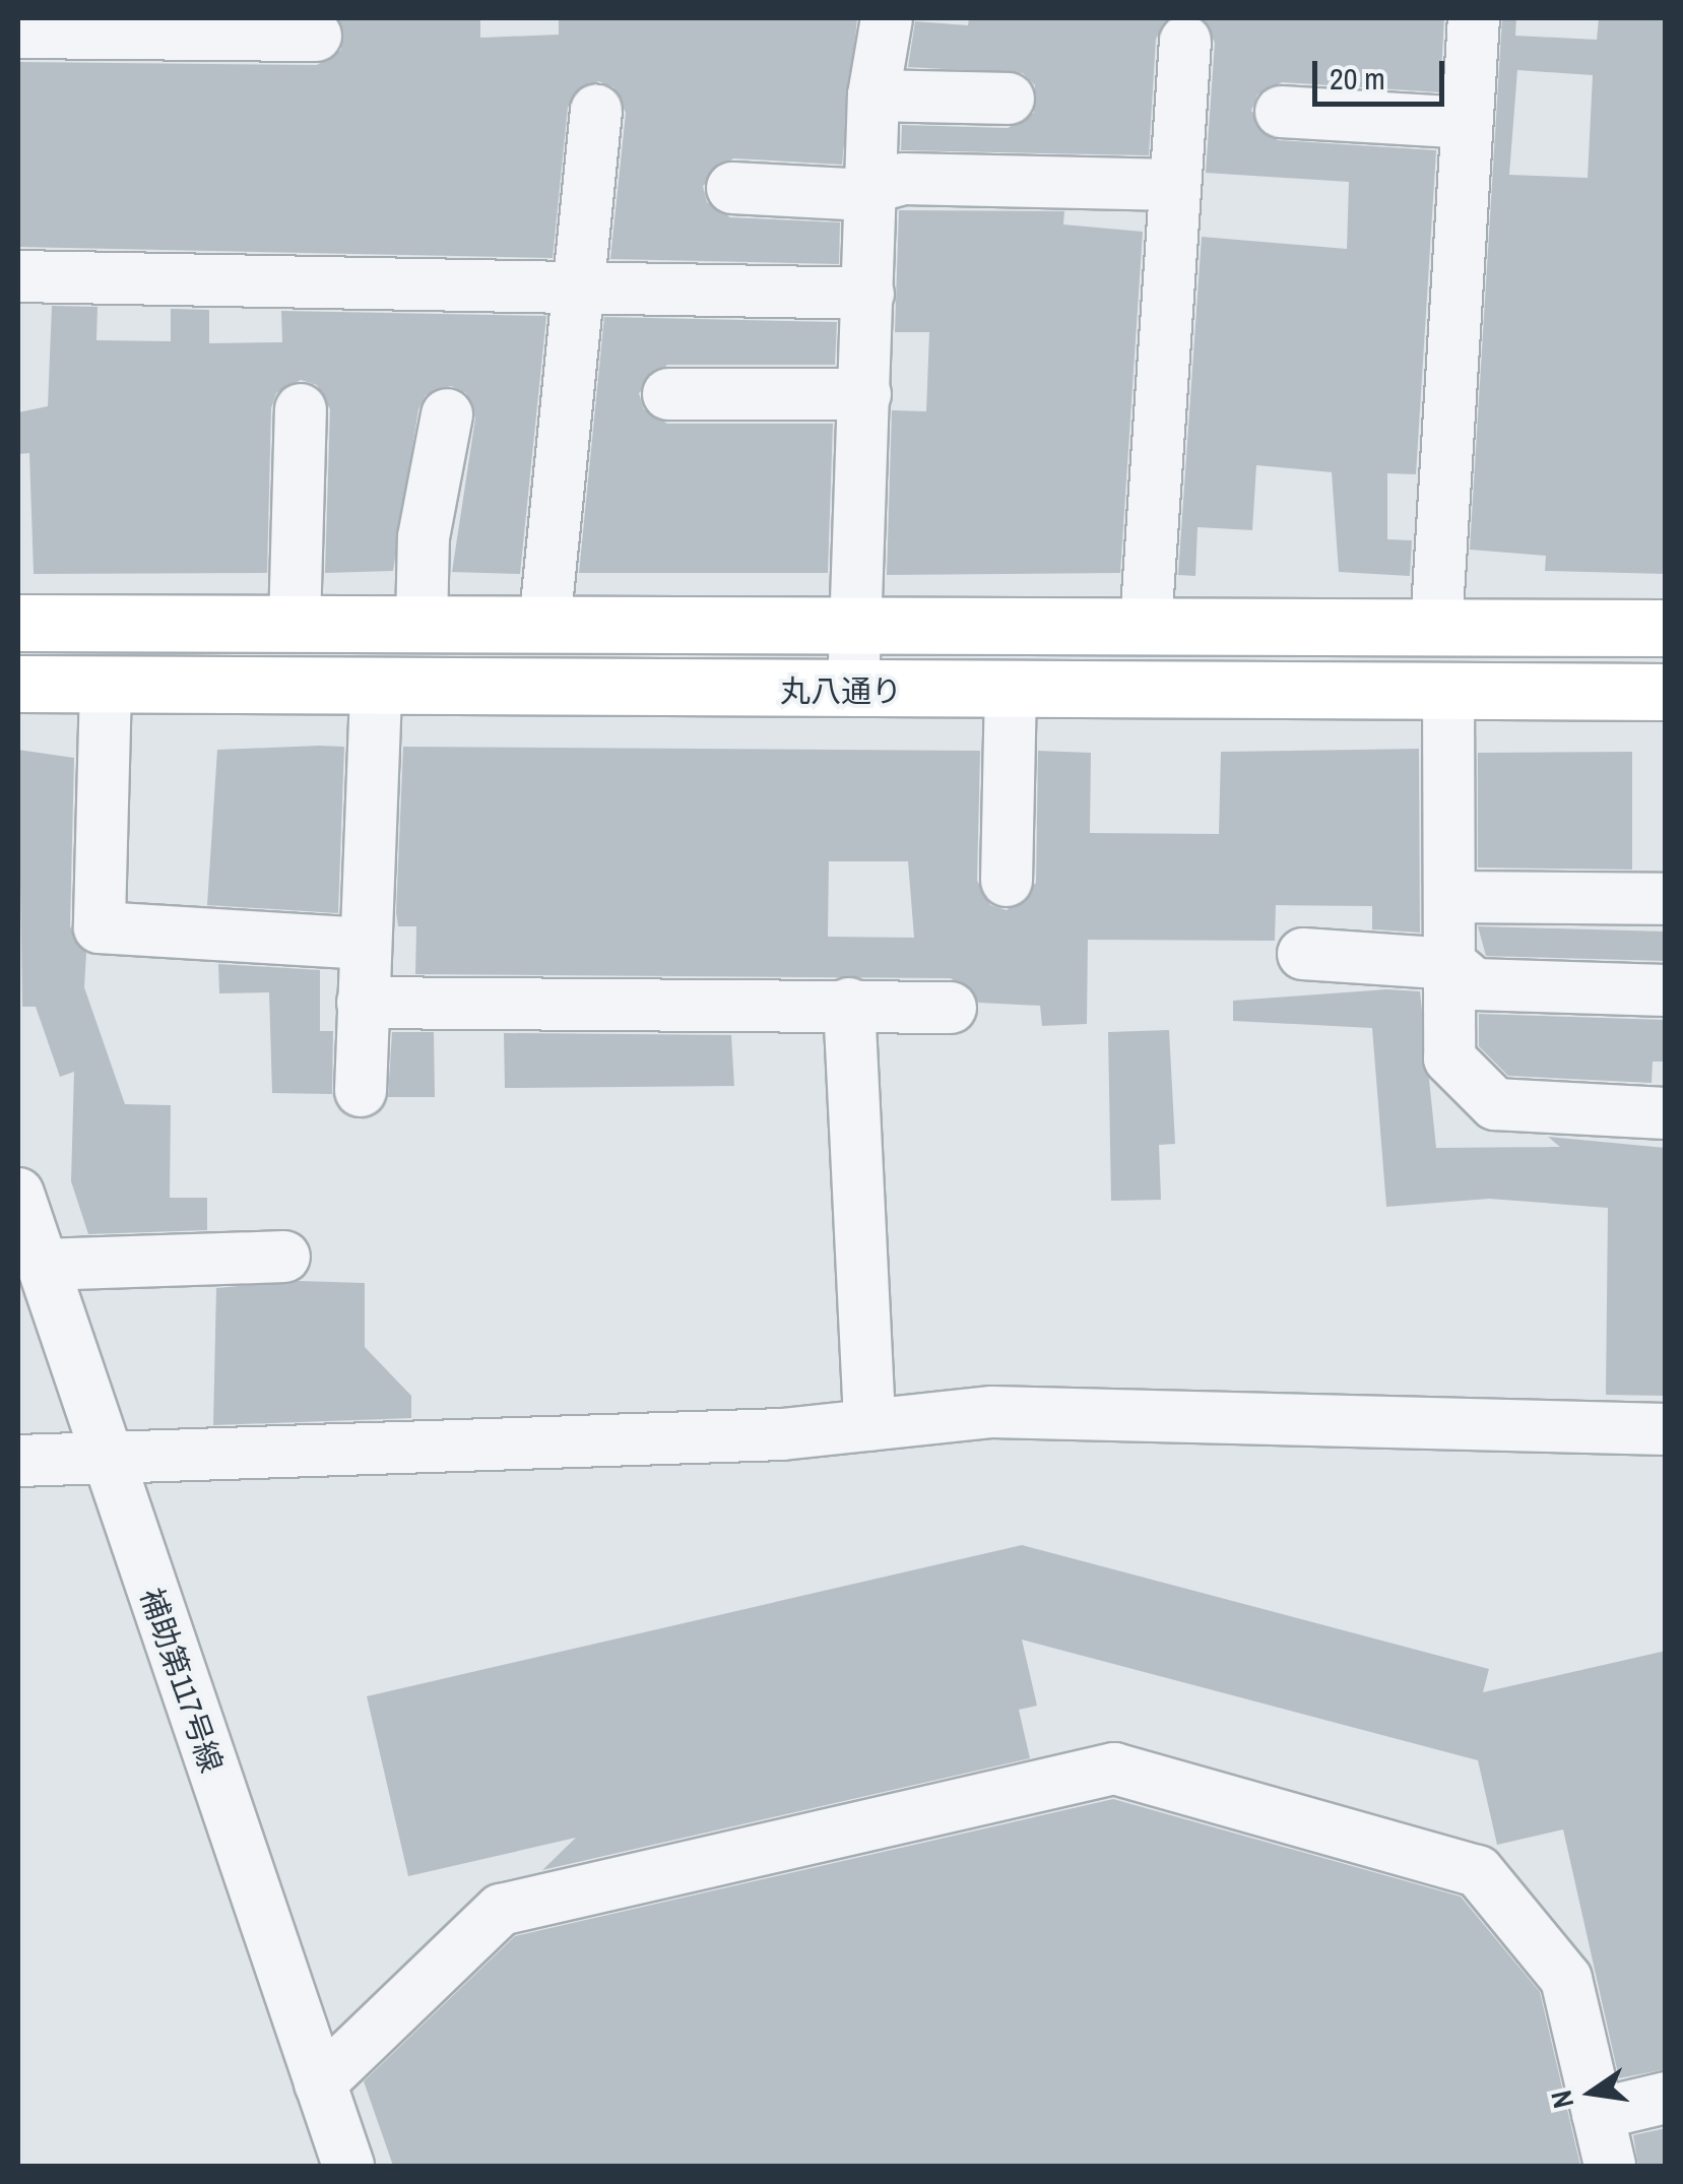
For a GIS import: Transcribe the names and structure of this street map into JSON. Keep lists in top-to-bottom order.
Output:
{
  "streets": {
    "main road": ["丸八通り"],
    "street": ["補助第117号線"]
  },
  "scale_bar": "20 m",
  "north": "left"
}
